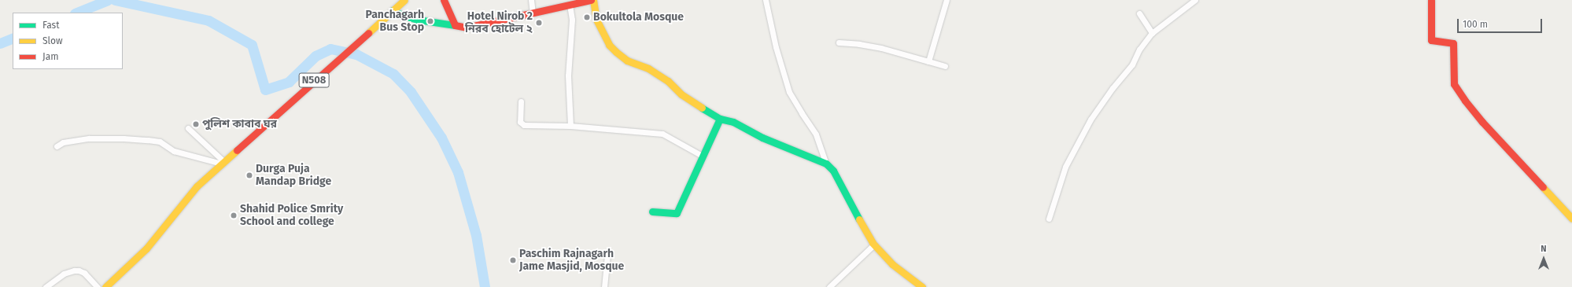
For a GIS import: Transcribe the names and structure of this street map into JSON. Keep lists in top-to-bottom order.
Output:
{
  "streets": {
    "main road": ["N508"]
  },
  "places": [
    "Bokultola Mosque",
    "Panchagarh Bus Stop",
    "Hotel Nirob 2 নিরব হোটেল ২",
    "পুলিশ কাবাব ঘর",
    "Durga Puja Mandap Bridge",
    "Shahid Police Smrity School and college",
    "Paschim Rajnagarh Jame Masjid, Mosque"
  ],
  "legend": ["Fast", "Slow", "Jam"],
  "scale_bar": "100 m",
  "north": "top"
}
